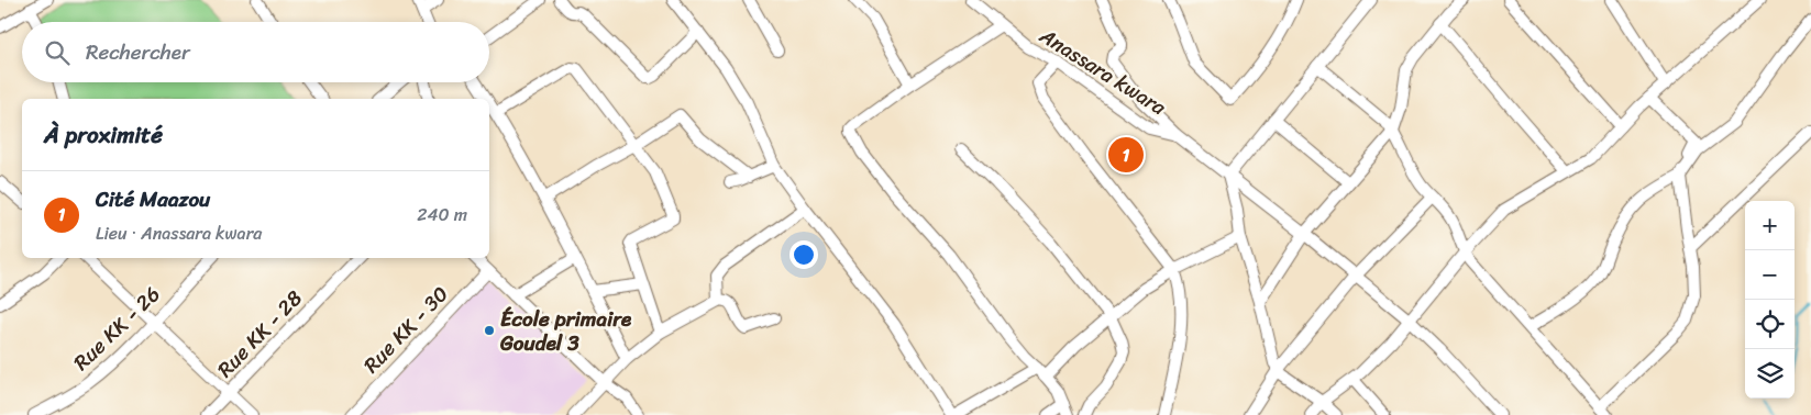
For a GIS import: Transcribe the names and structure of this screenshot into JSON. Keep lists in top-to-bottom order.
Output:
{
  "streets": {
    "street": [
      "Anassara kwara",
      "Rue KK - 26",
      "Rue KK - 30",
      "Rue KK - 28"
    ]
  },
  "places": ["École primaire Goudel 3"],
  "page": {
    "search": "Rechercher",
    "heading": "À proximité",
    "pins": "1",
    "list": [
      {
        "mark": "1",
        "name": "Cité Maazou",
        "note": "Lieu · Anassara kwara",
        "value": "240 m"
      }
    ],
    "map_buttons": ["+", "−"]
  }
}
